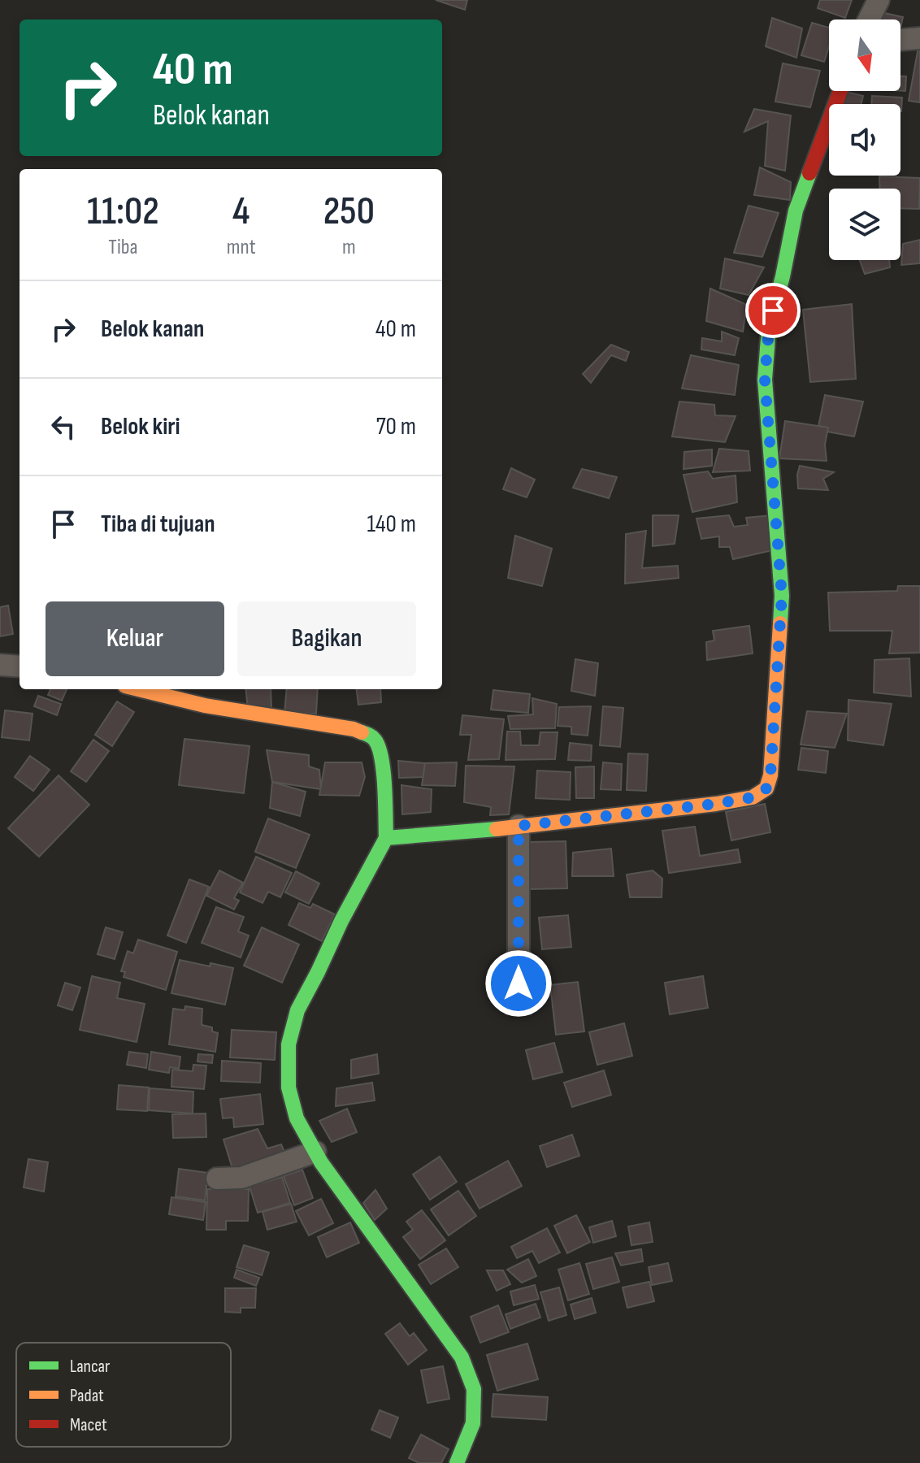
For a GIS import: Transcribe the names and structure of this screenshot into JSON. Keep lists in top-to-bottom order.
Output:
{
  "legend": ["Lancar", "Padat", "Macet"],
  "north": "bottom",
  "page": {
    "turn": ["40 m", "Belok kanan"],
    "eta": [
      "11:02",
      "Tiba",
      "4",
      "mnt",
      "250",
      "m"
    ],
    "list": [
      {
        "name": "Belok kanan",
        "value": "40 m"
      },
      {
        "name": "Belok kiri",
        "value": "70 m"
      },
      {
        "name": "Tiba di tujuan",
        "value": "140 m"
      }
    ],
    "buttons": ["Keluar", "Bagikan"]
  }
}
